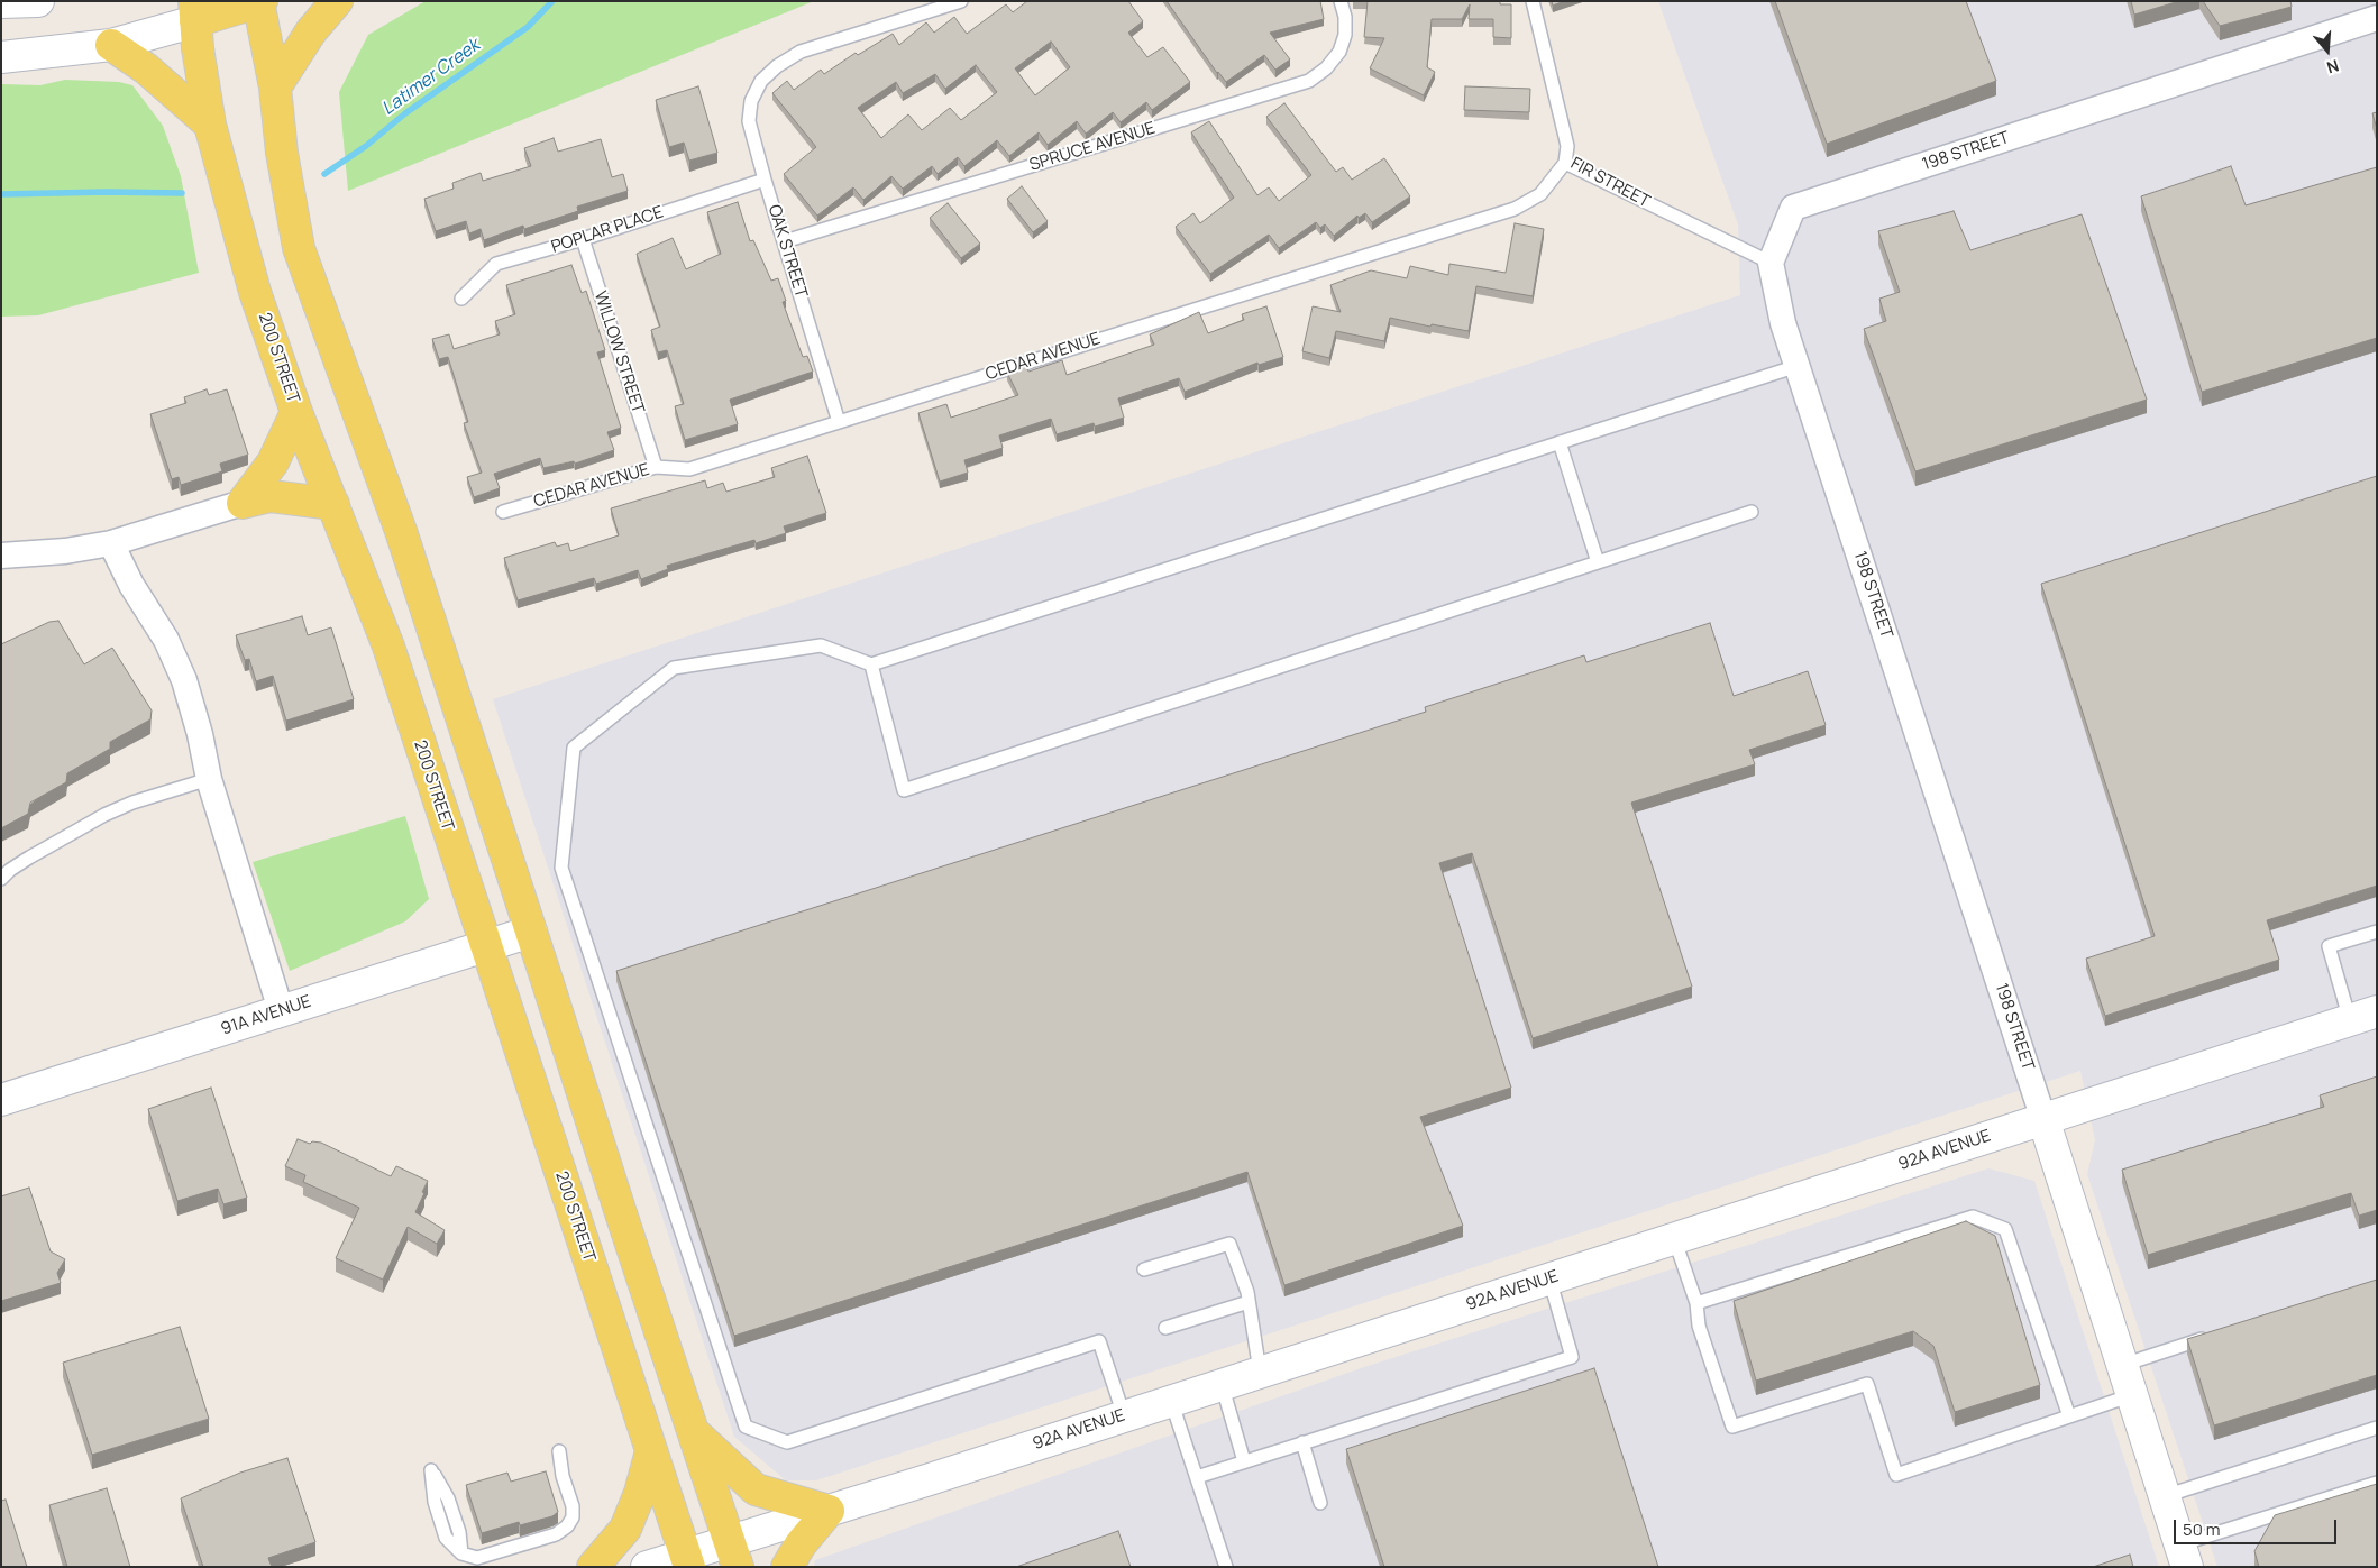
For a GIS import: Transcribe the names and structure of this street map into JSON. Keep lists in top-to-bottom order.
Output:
{
  "streets": {
    "main road": ["200 STREET"],
    "street": ["198 STREET", "91A AVENUE", "92A AVENUE"],
    "lane": [
      "SPRUCE AVENUE",
      "FIR STREET",
      "POPLAR PLACE",
      "OAK STREET",
      "WILLOW STREET",
      "CEDAR AVENUE"
    ]
  },
  "crossings": [
    ["SPRUCE AVENUE", "OAK STREET"],
    ["198 STREET", "FIR STREET"],
    ["198 STREET", "92A AVENUE"],
    ["FIR STREET", "CEDAR AVENUE"],
    ["POPLAR PLACE", "OAK STREET"],
    ["POPLAR PLACE", "WILLOW STREET"],
    ["OAK STREET", "CEDAR AVENUE"],
    ["WILLOW STREET", "CEDAR AVENUE"],
    ["200 STREET", "91A AVENUE"],
    ["200 STREET", "92A AVENUE"]
  ],
  "water": ["Latimer Creek"],
  "scale_bar": "50 m",
  "north": "bottom"
}
